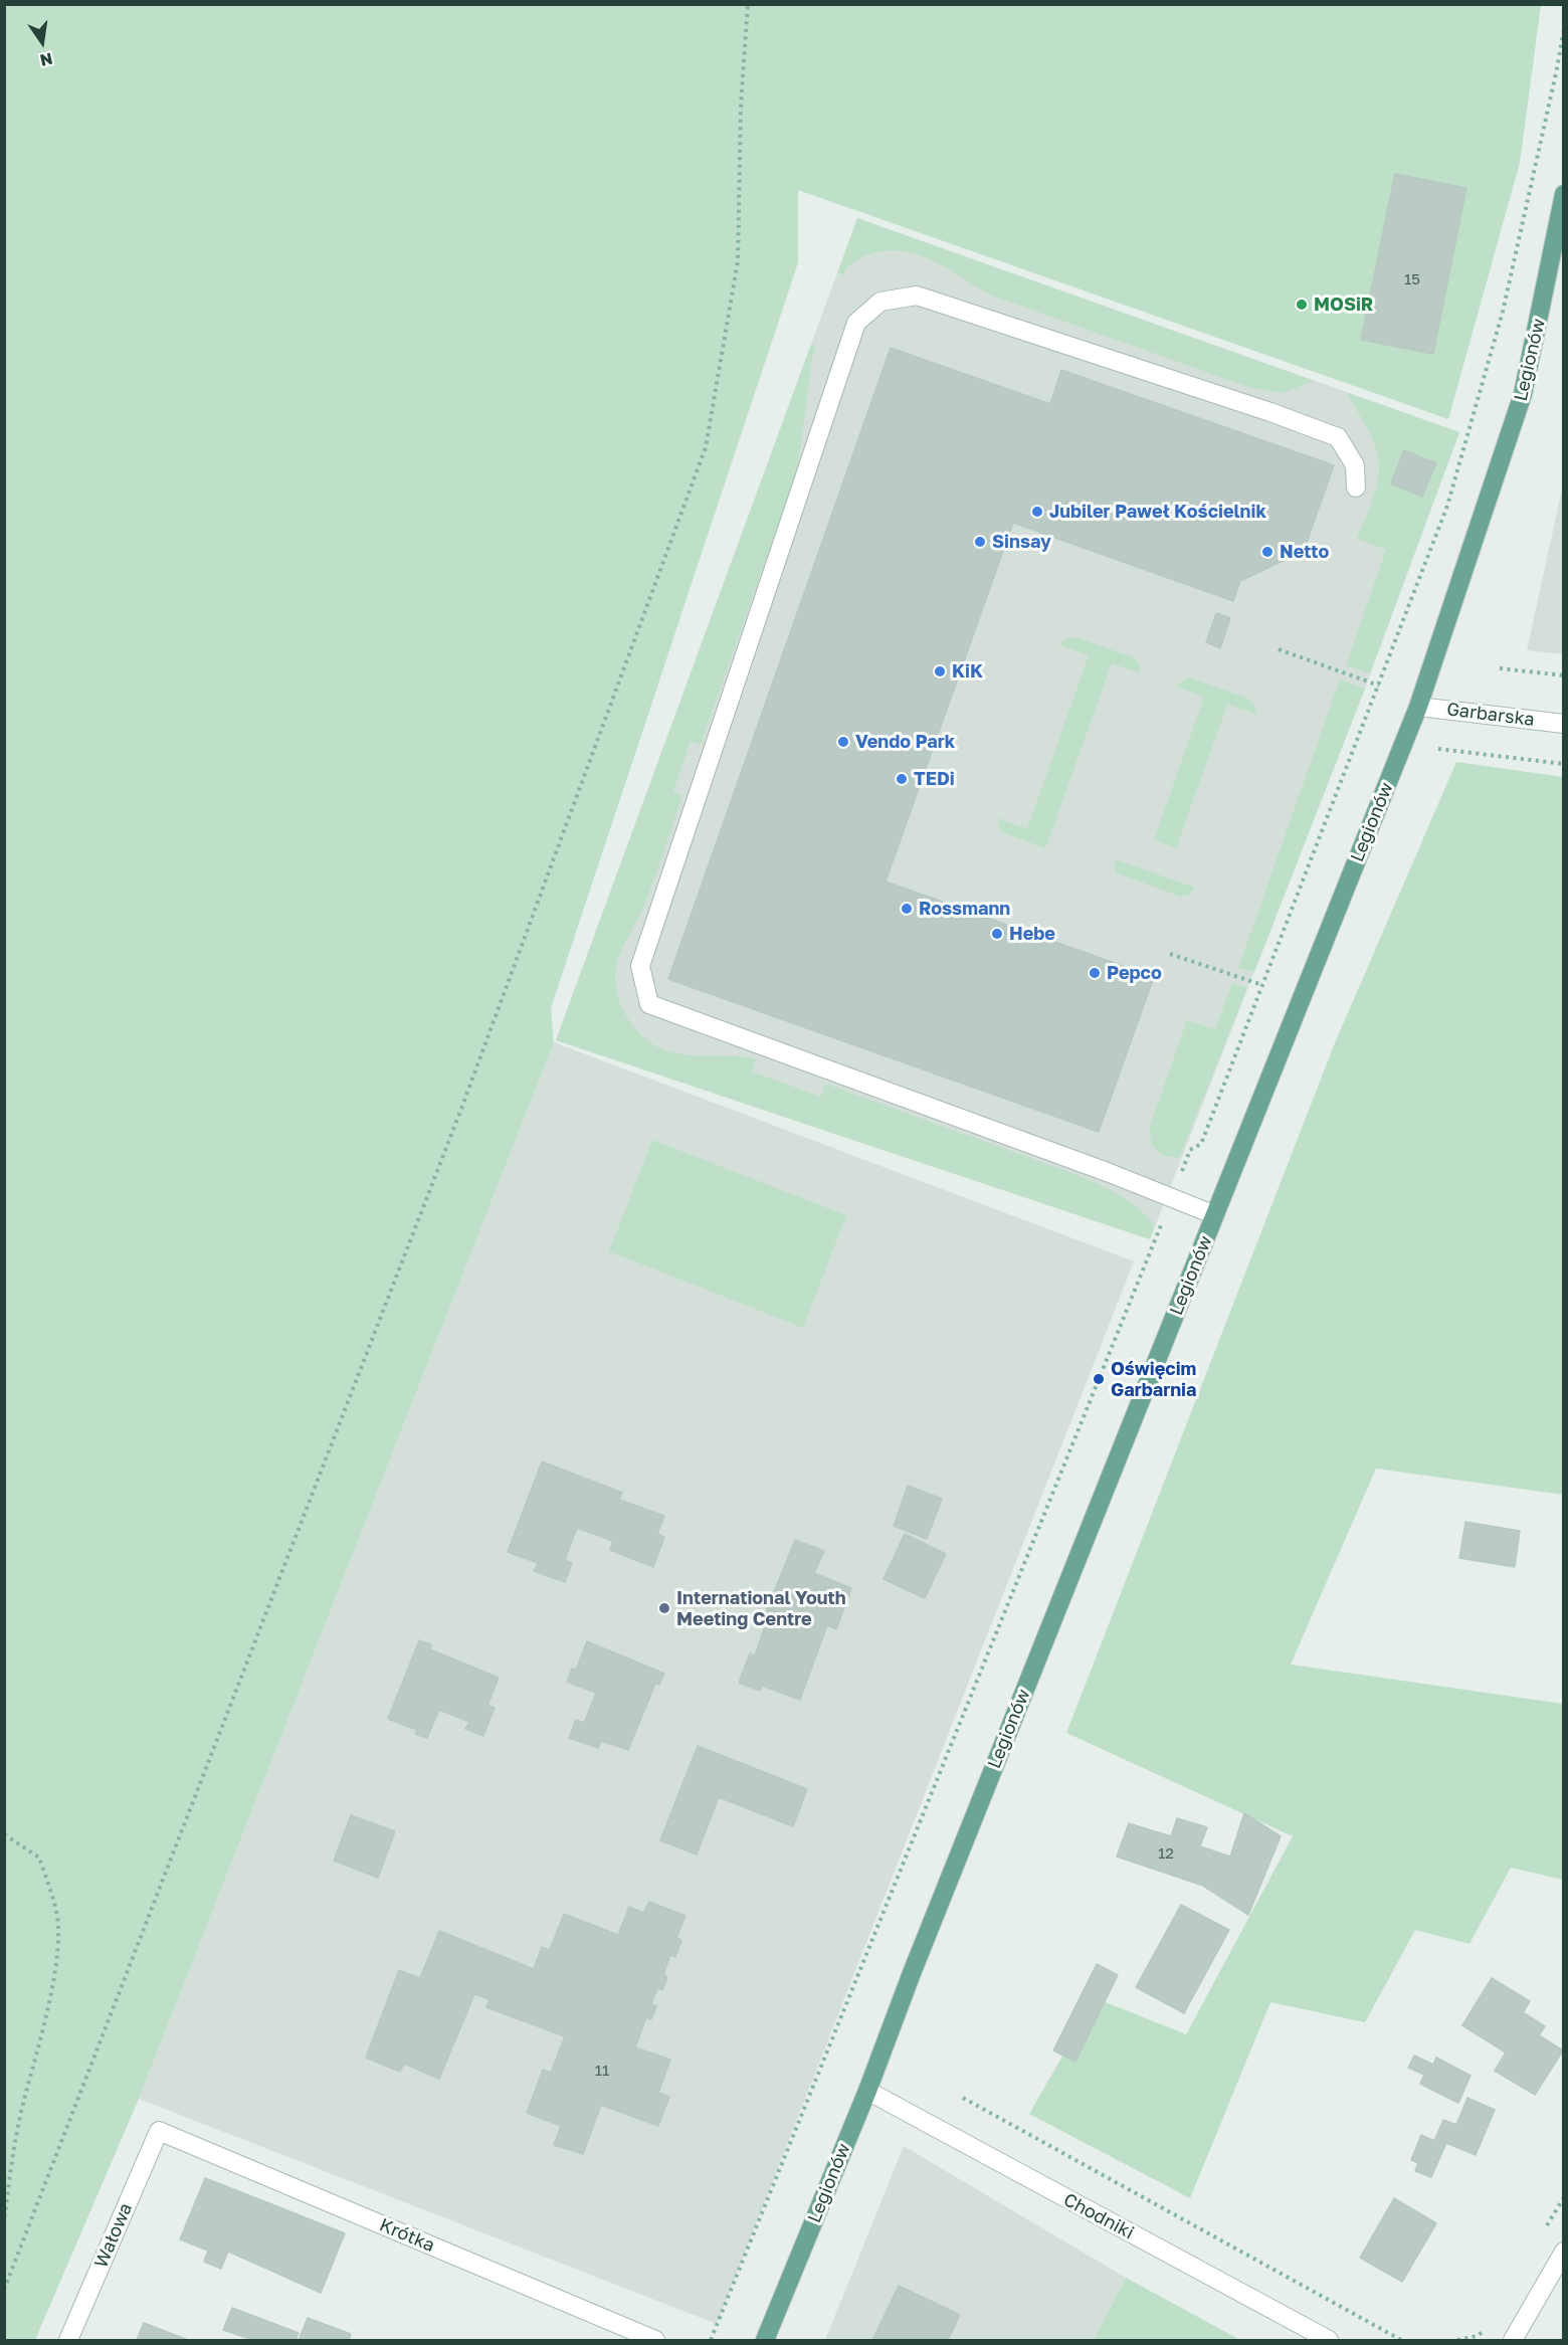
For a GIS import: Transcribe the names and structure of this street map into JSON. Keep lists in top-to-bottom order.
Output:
{
  "streets": {
    "main road": ["Legionów"],
    "street": [
      "Garbarska",
      "Chodniki",
      "Wałowa",
      "Krótka"
    ]
  },
  "crossings": [
    ["Legionów", "Garbarska"],
    ["Legionów", "Chodniki"],
    ["Wałowa", "Krótka"]
  ],
  "places": [
    "MOSiR",
    "Jubiler Paweł Kościelnik",
    "Sinsay",
    "Netto",
    "KiK",
    "Vendo Park",
    "TEDi",
    "Rossmann",
    "Hebe",
    "Pepco",
    "Oświęcim Garbarnia",
    "International Youth Meeting Centre"
  ],
  "house_numbers": ["15", "12", "11"],
  "north": "bottom"
}
